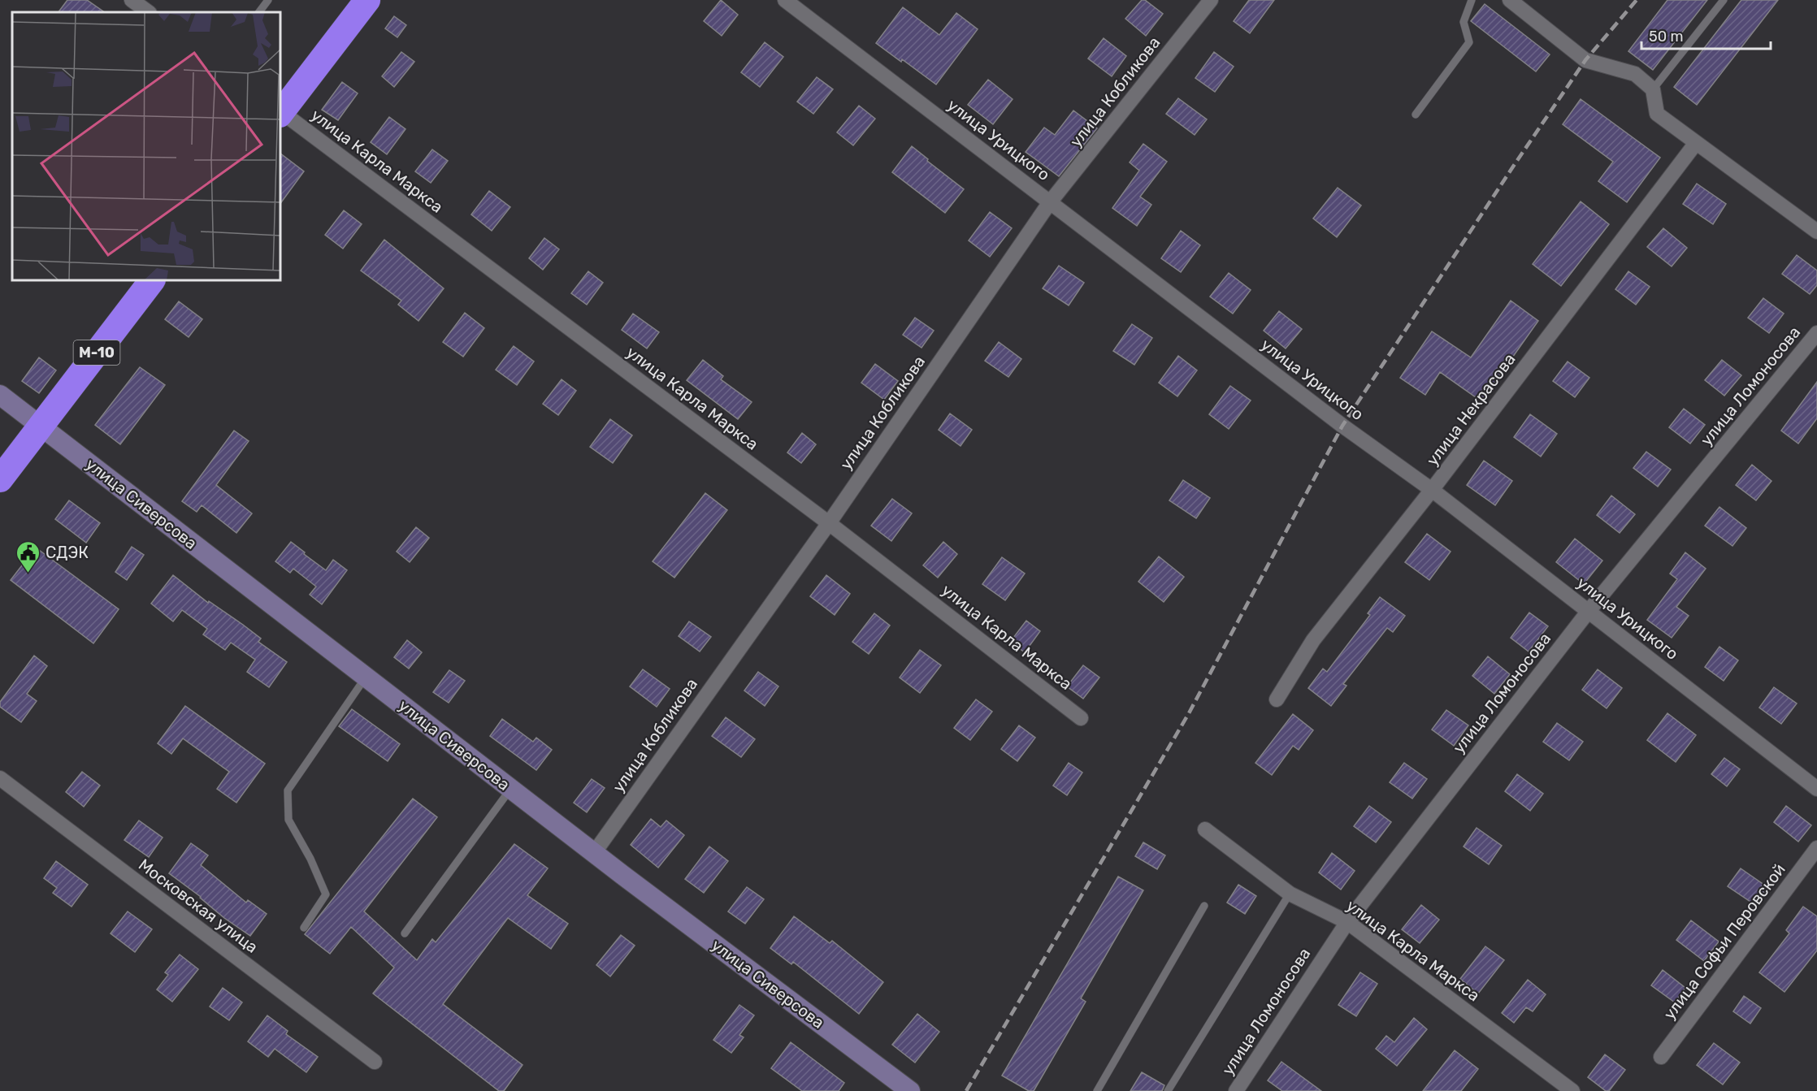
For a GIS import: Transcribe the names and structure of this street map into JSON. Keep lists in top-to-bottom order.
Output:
{
  "streets": {
    "highway": ["М-10"],
    "street": [
      "улица Кобликова",
      "улица Урицкого",
      "улица Карла Маркса",
      "улица Ломоносова",
      "улица Некрасова",
      "улица Сиверсова",
      "Московская улица",
      "улица Софьи Перовской"
    ]
  },
  "crossings": [
    ["улица Кобликова", "улица Урицкого"],
    ["улица Кобликова", "улица Карла Маркса"],
    ["улица Кобликова", "улица Сиверсова"],
    ["улица Урицкого", "улица Ломоносова"],
    ["улица Урицкого", "улица Некрасова"],
    ["улица Карла Маркса", "улица Ломоносова"],
    ["М-10", "улица Сиверсова"]
  ],
  "places": {
    "public building": ["СДЭК"]
  },
  "scale_bar": "50 m"
}
